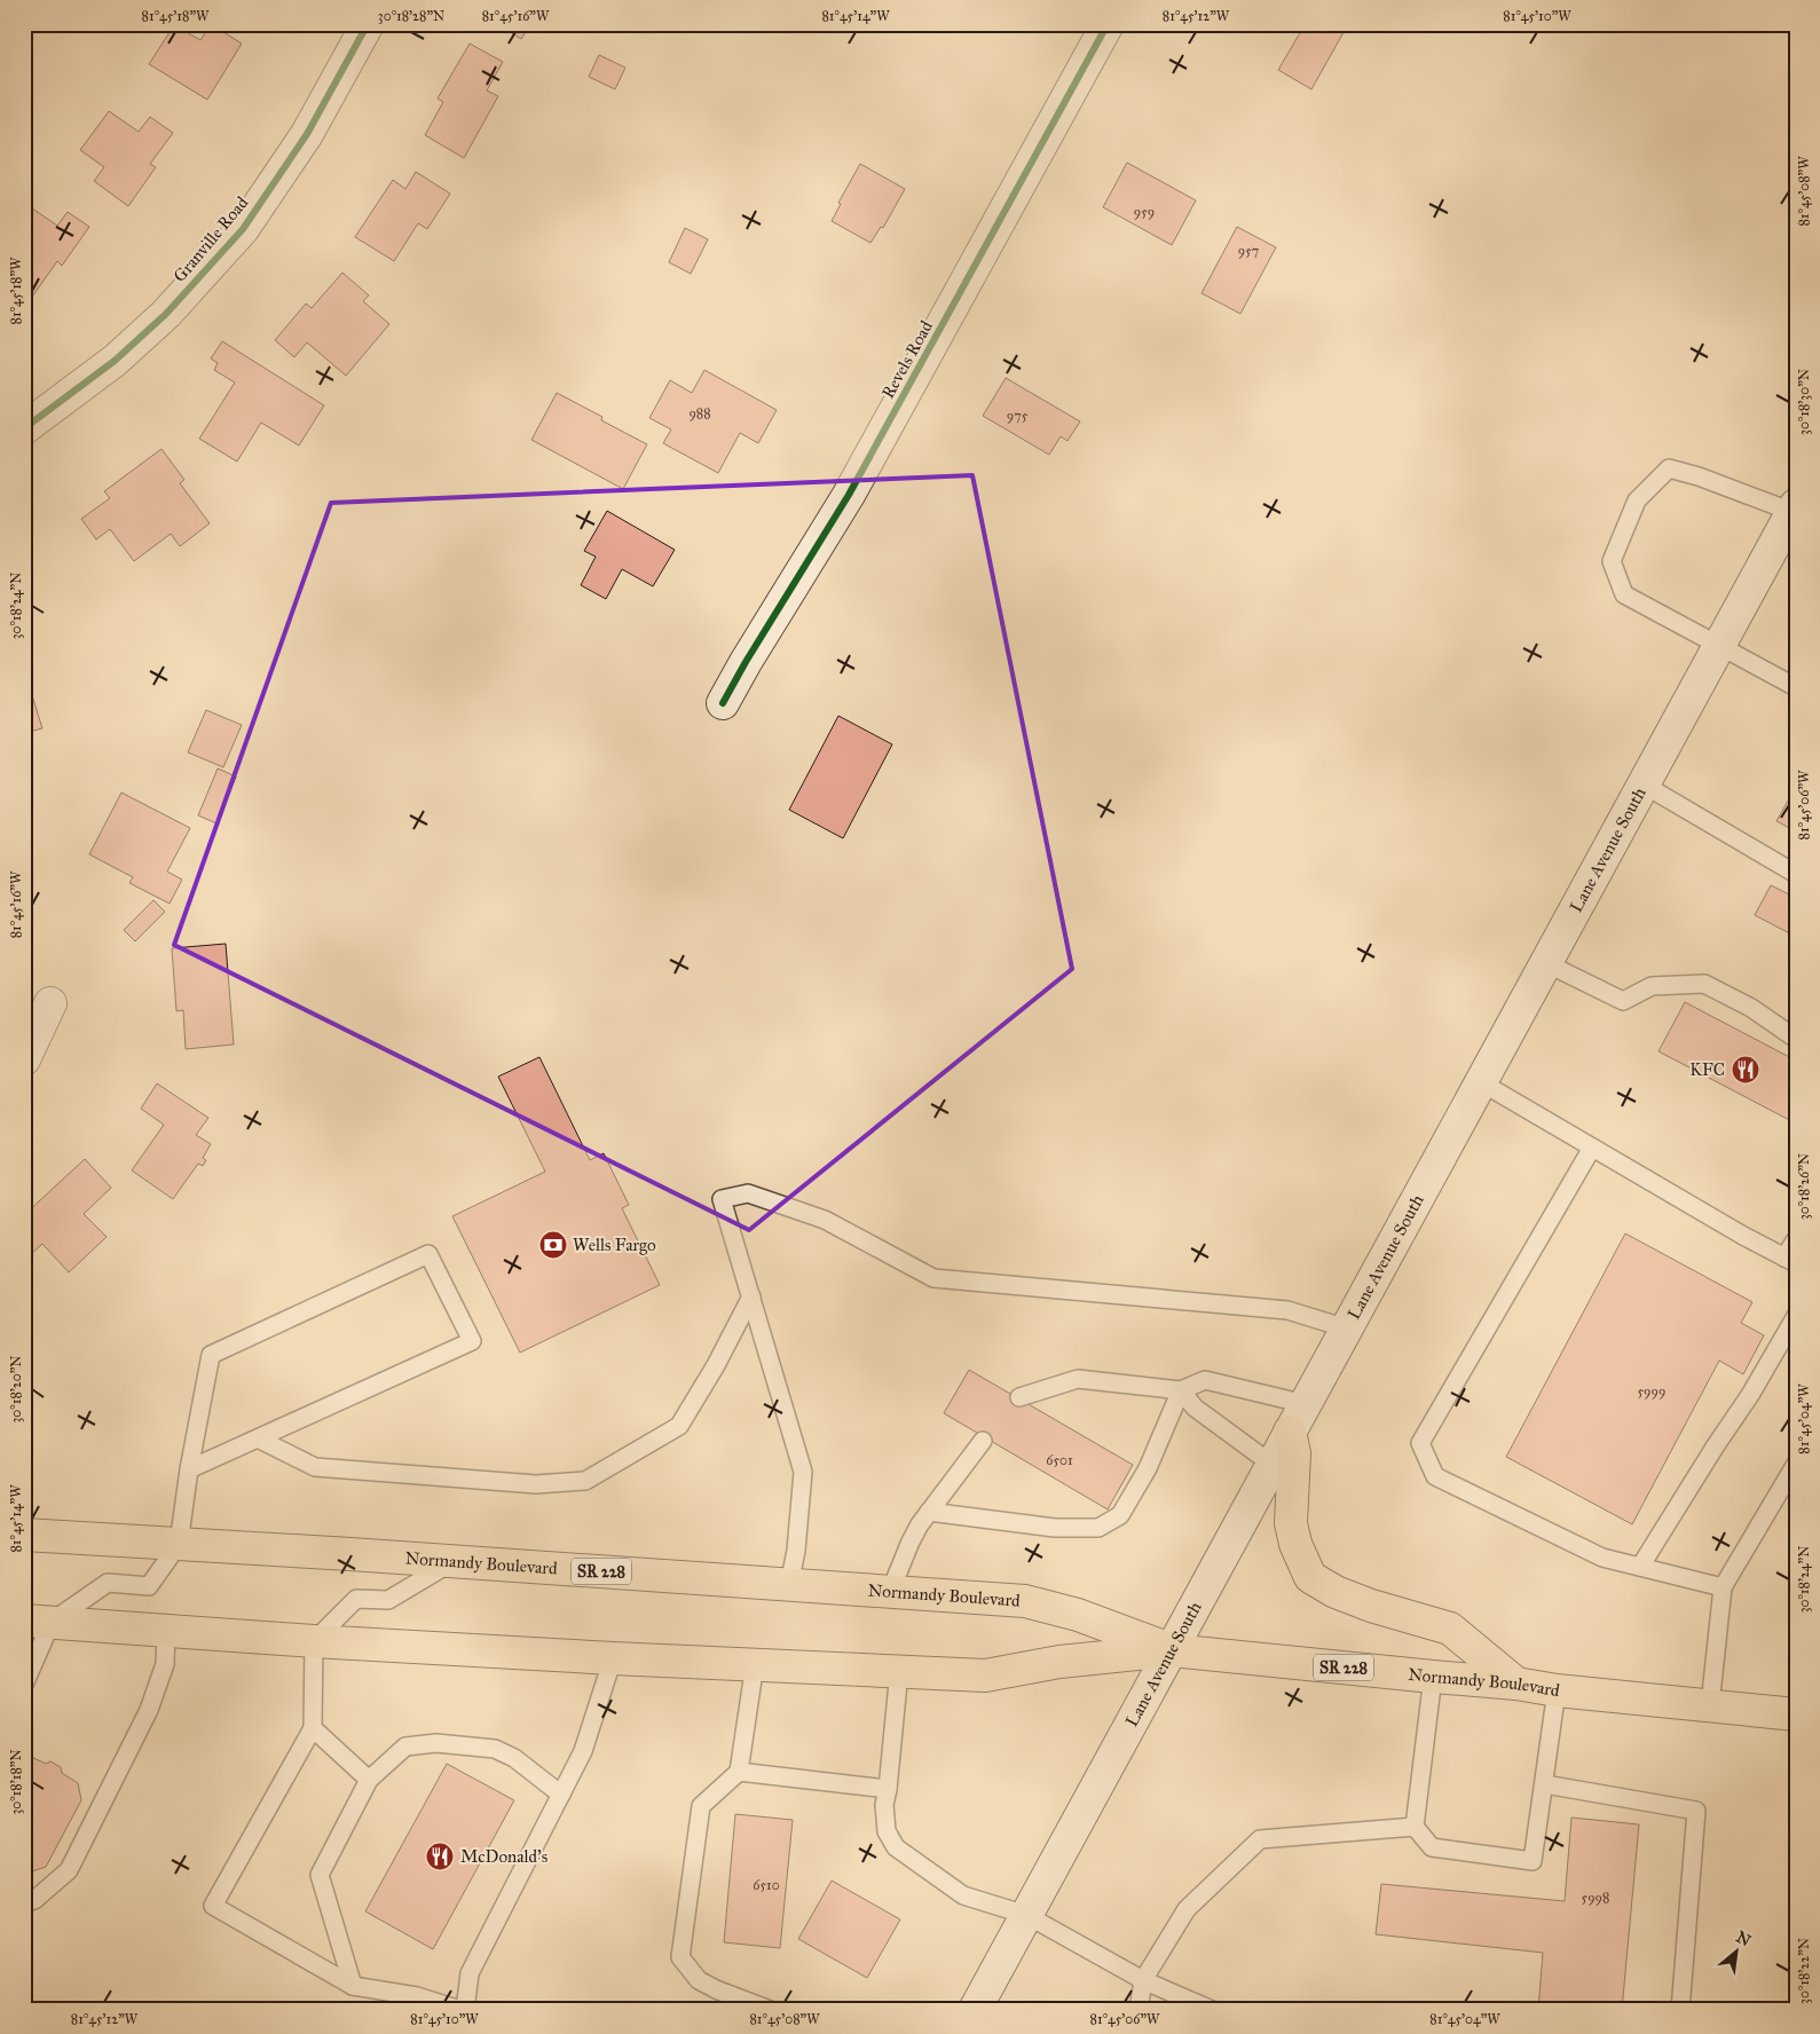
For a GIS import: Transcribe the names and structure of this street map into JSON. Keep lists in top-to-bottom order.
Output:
{
  "streets": {
    "main road": [
      "Granville Road",
      "Revels Road",
      "Lane Avenue South",
      "Normandy Boulevard",
      "SR 228"
    ]
  },
  "crossings": [
    ["Lane Avenue South", "Normandy Boulevard"]
  ],
  "places": {
    "restaurant": ["KFC", "McDonald's"],
    "bank": ["Wells Fargo"]
  },
  "house_numbers": [
    "959",
    "957",
    "988",
    "975",
    "5999",
    "6501",
    "6510",
    "5998"
  ],
  "north": "top right",
  "coordinates": [
    "81°45'18\"W",
    "30°18'28\"N",
    "81°45'16\"W",
    "81°45'14\"W",
    "81°45'12\"W",
    "81°45'10\"W",
    "81°45'08\"W",
    "30°18'30\"N",
    "30°18'24\"N",
    "81°45'06\"W",
    "30°18'26\"N",
    "30°18'20\"N",
    "81°45'04\"W",
    "30°18'18\"N",
    "30°18'22\"N"
  ]
}
